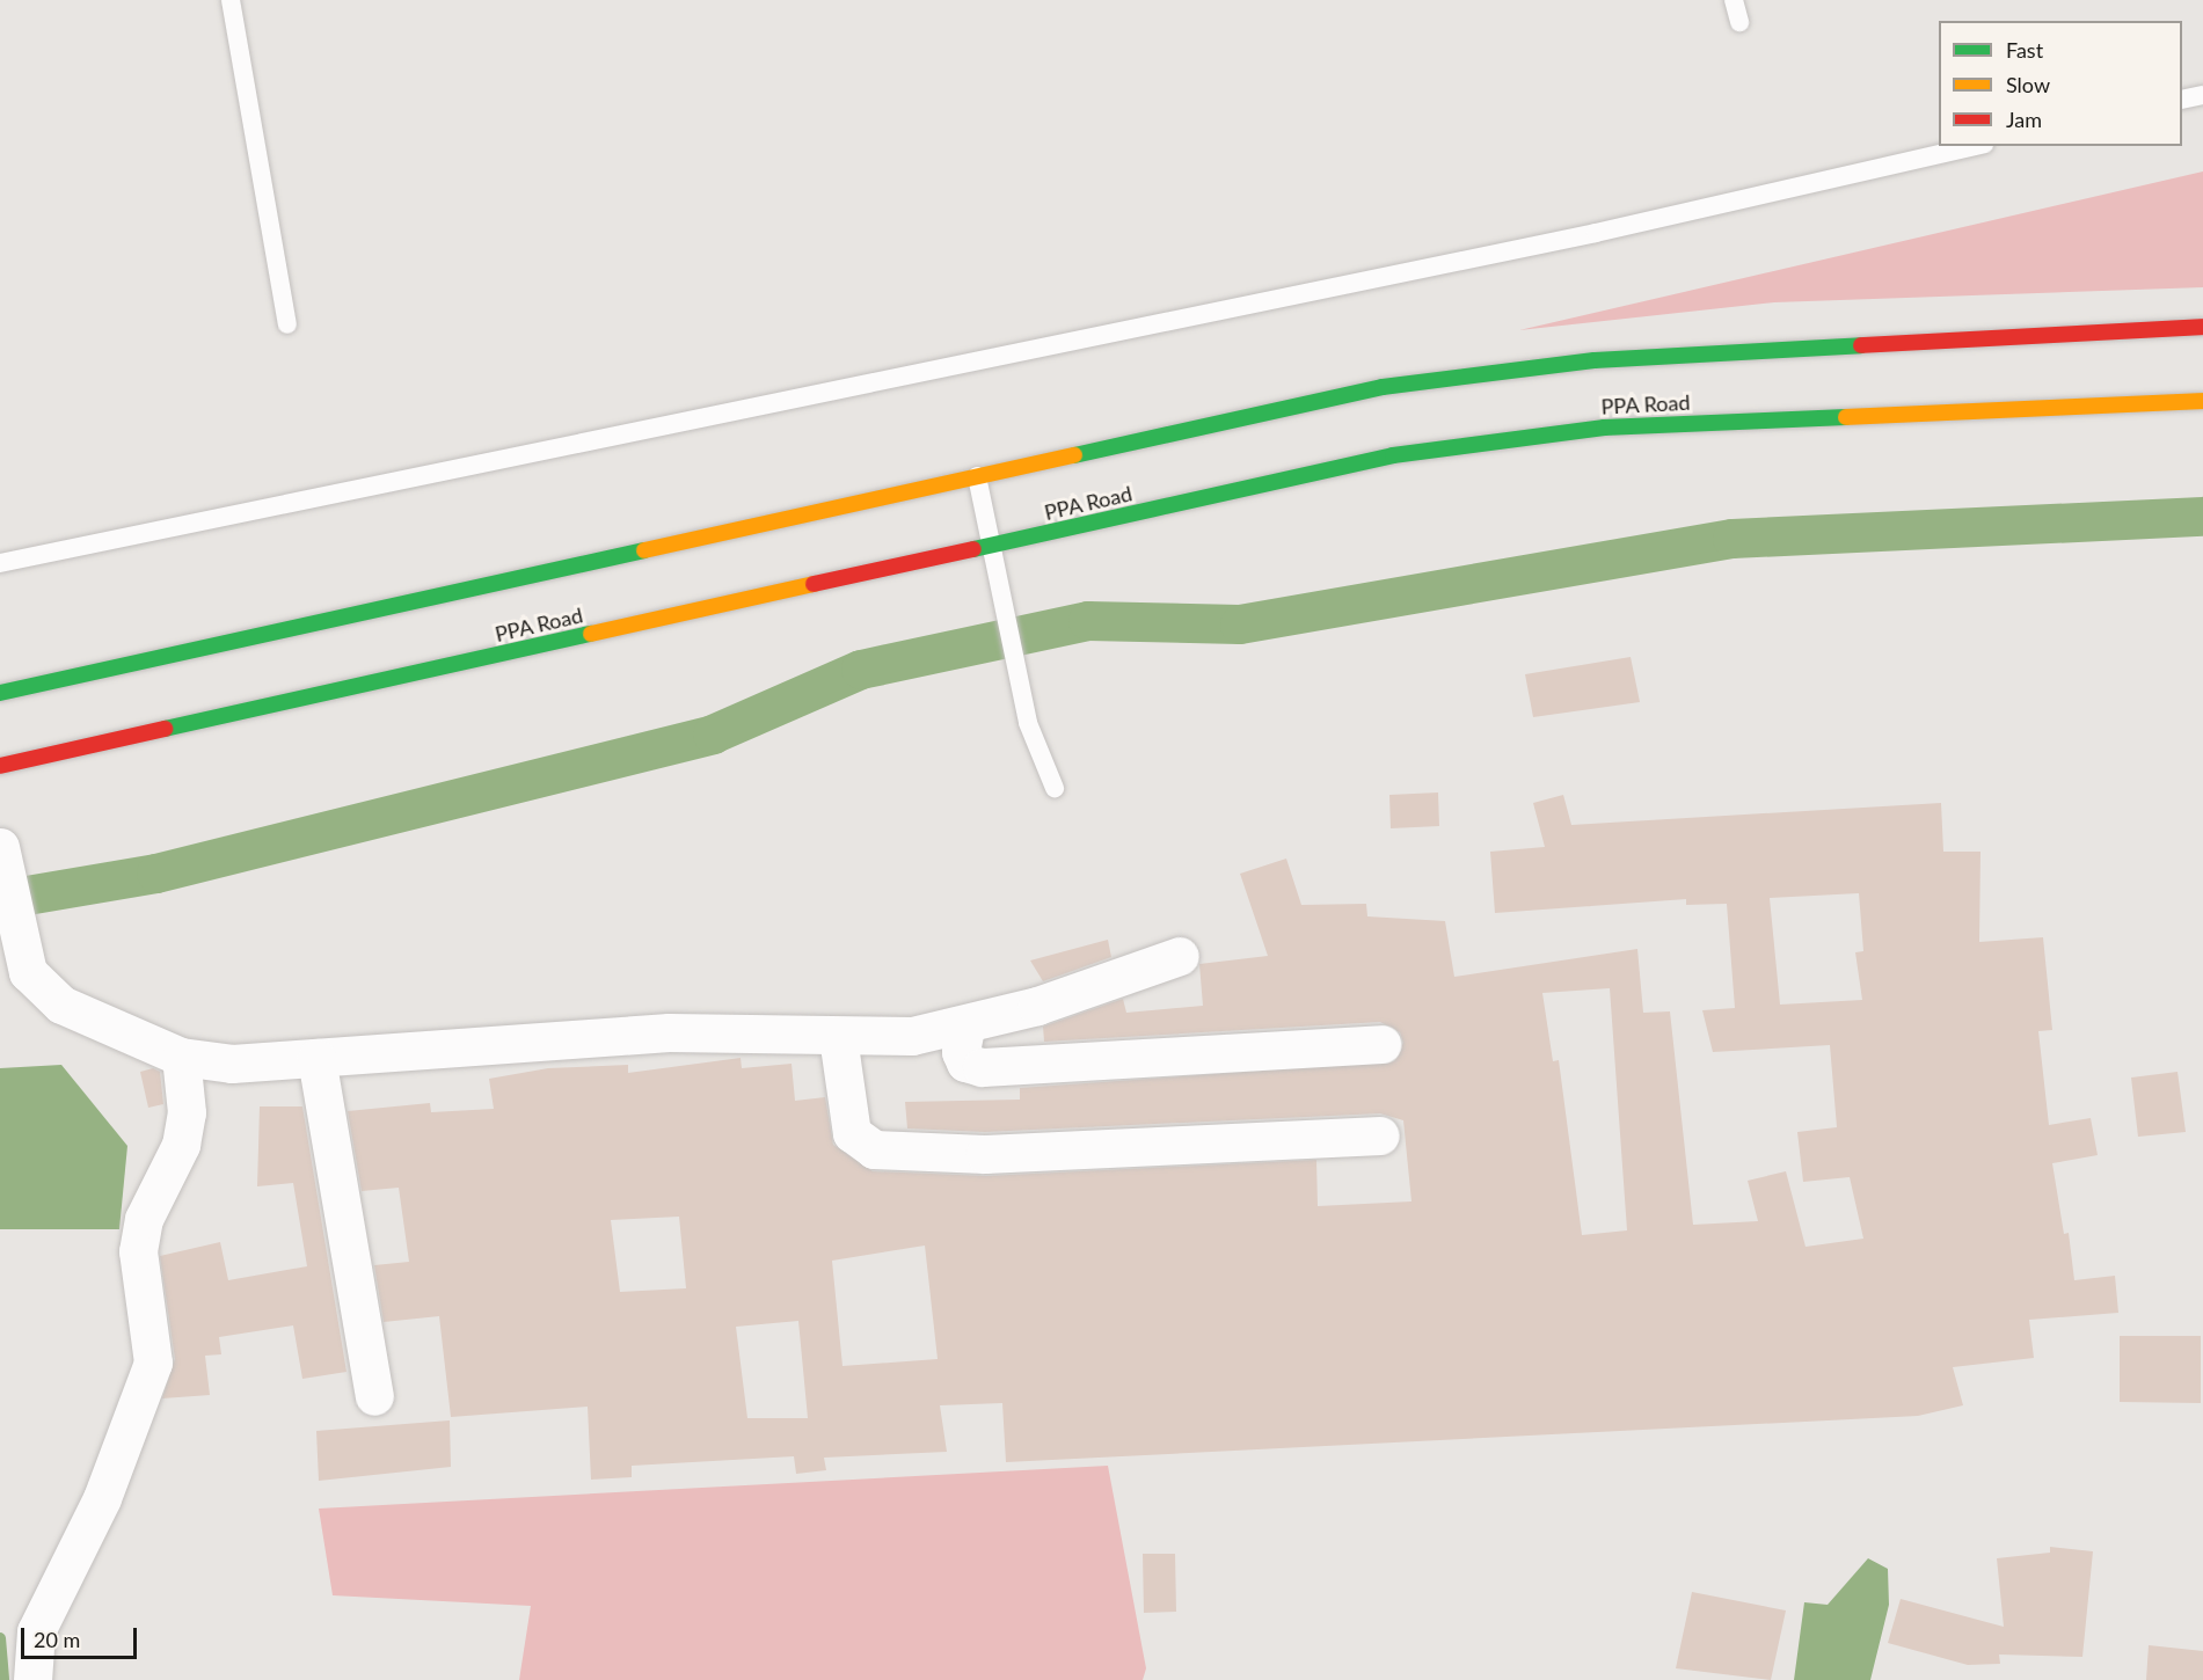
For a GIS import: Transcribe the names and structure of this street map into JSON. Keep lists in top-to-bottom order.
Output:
{
  "streets": {
    "highway": ["PPA Road"]
  },
  "legend": ["Fast", "Slow", "Jam"],
  "scale_bar": "20 m"
}
